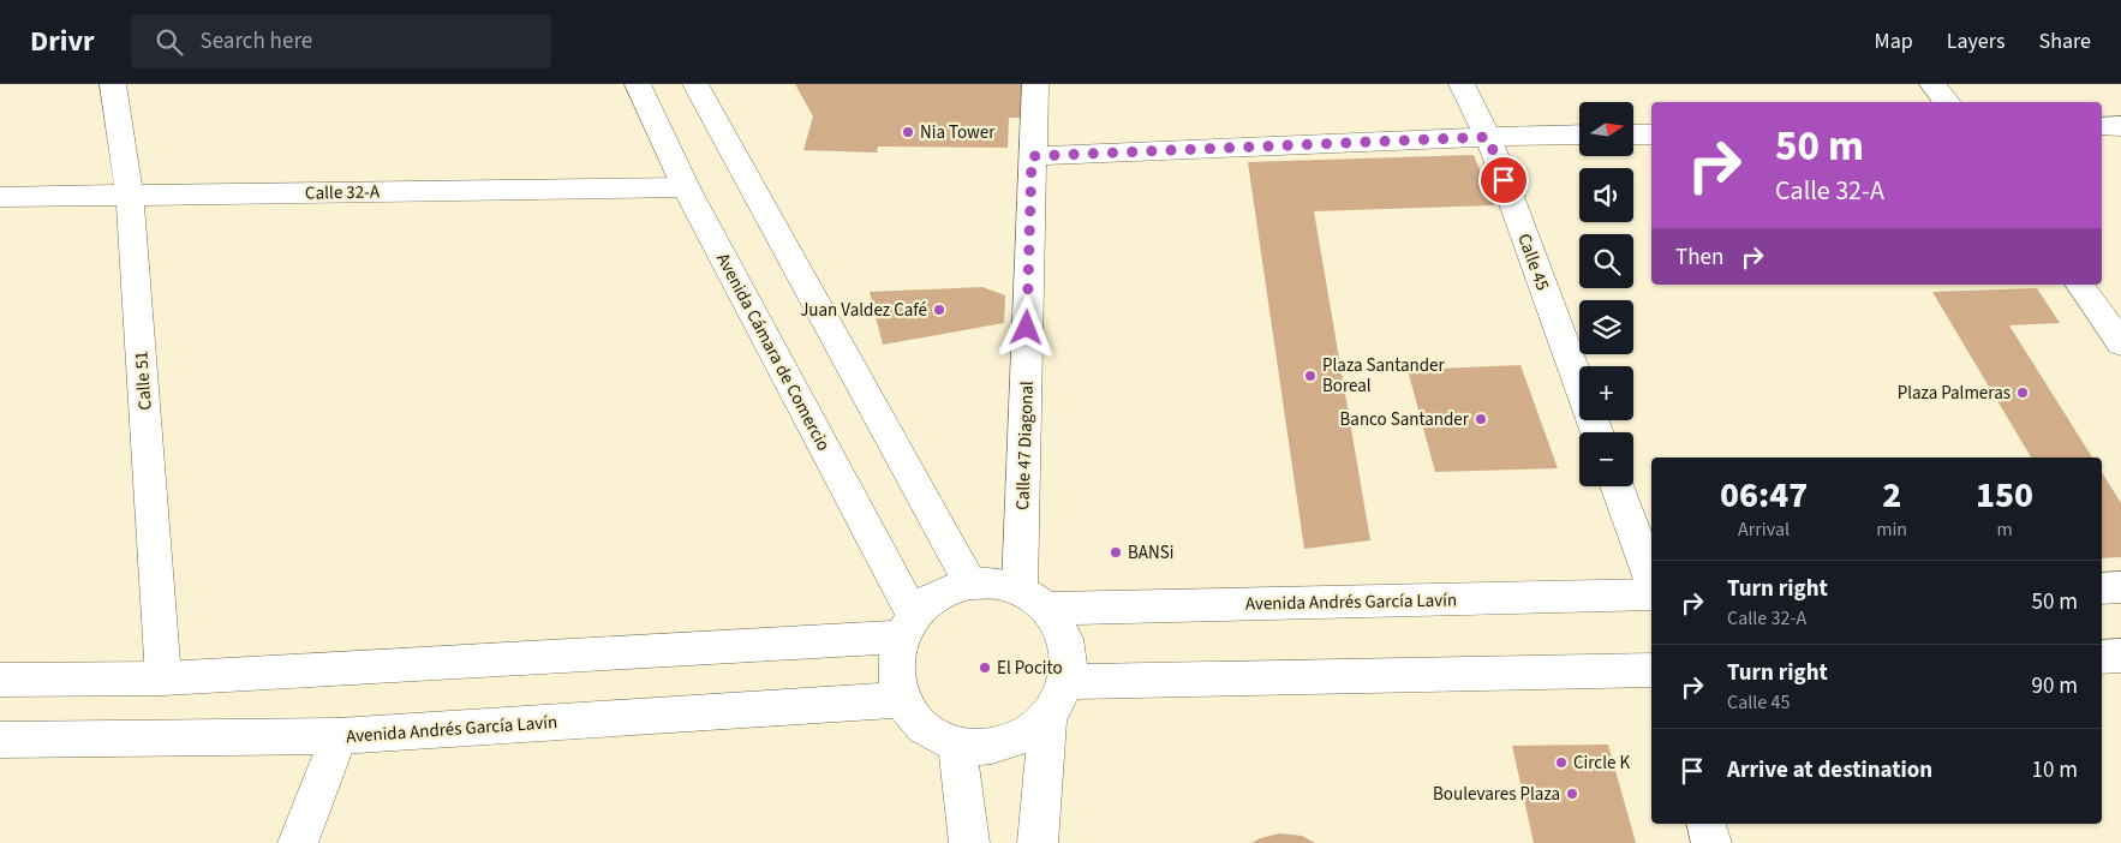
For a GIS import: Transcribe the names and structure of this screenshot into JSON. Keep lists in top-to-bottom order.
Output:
{
  "streets": {
    "main road": [
      "Calle 32-A",
      "Calle 45",
      "Avenida Cámara de Comercio",
      "Calle 51",
      "Calle 47 Diagonal",
      "Avenida Andrés García Lavín"
    ]
  },
  "crossings": [
    ["Calle 32-A", "Avenida Cámara de Comercio"],
    ["Calle 32-A", "Calle 51"],
    ["Avenida Cámara de Comercio", "Calle 47 Diagonal"],
    ["Avenida Cámara de Comercio", "Avenida Andrés García Lavín"],
    ["Calle 47 Diagonal", "Avenida Andrés García Lavín"]
  ],
  "places": [
    "Nia Tower",
    "Juan Valdez Café",
    "Plaza Santander Boreal",
    "Plaza Palmeras",
    "Banco Santander",
    "BANSi",
    "El Pocito",
    "Circle K",
    "Boulevares Plaza"
  ],
  "north": "right",
  "page": {
    "header": "Drivr",
    "search": "Search here",
    "nav": ["Map", "Layers", "Share"],
    "map_buttons": ["+", "−"],
    "turn": ["50 m", "Calle 32-A"],
    "then": "Then",
    "eta": [
      "06:47",
      "Arrival",
      "2",
      "min",
      "150",
      "m"
    ],
    "list": [
      {
        "name": "Turn right",
        "note": "Calle 32-A",
        "value": "50 m"
      },
      {
        "name": "Turn right",
        "note": "Calle 45",
        "value": "90 m"
      },
      {
        "name": "Arrive at destination",
        "value": "10 m"
      }
    ]
  }
}
